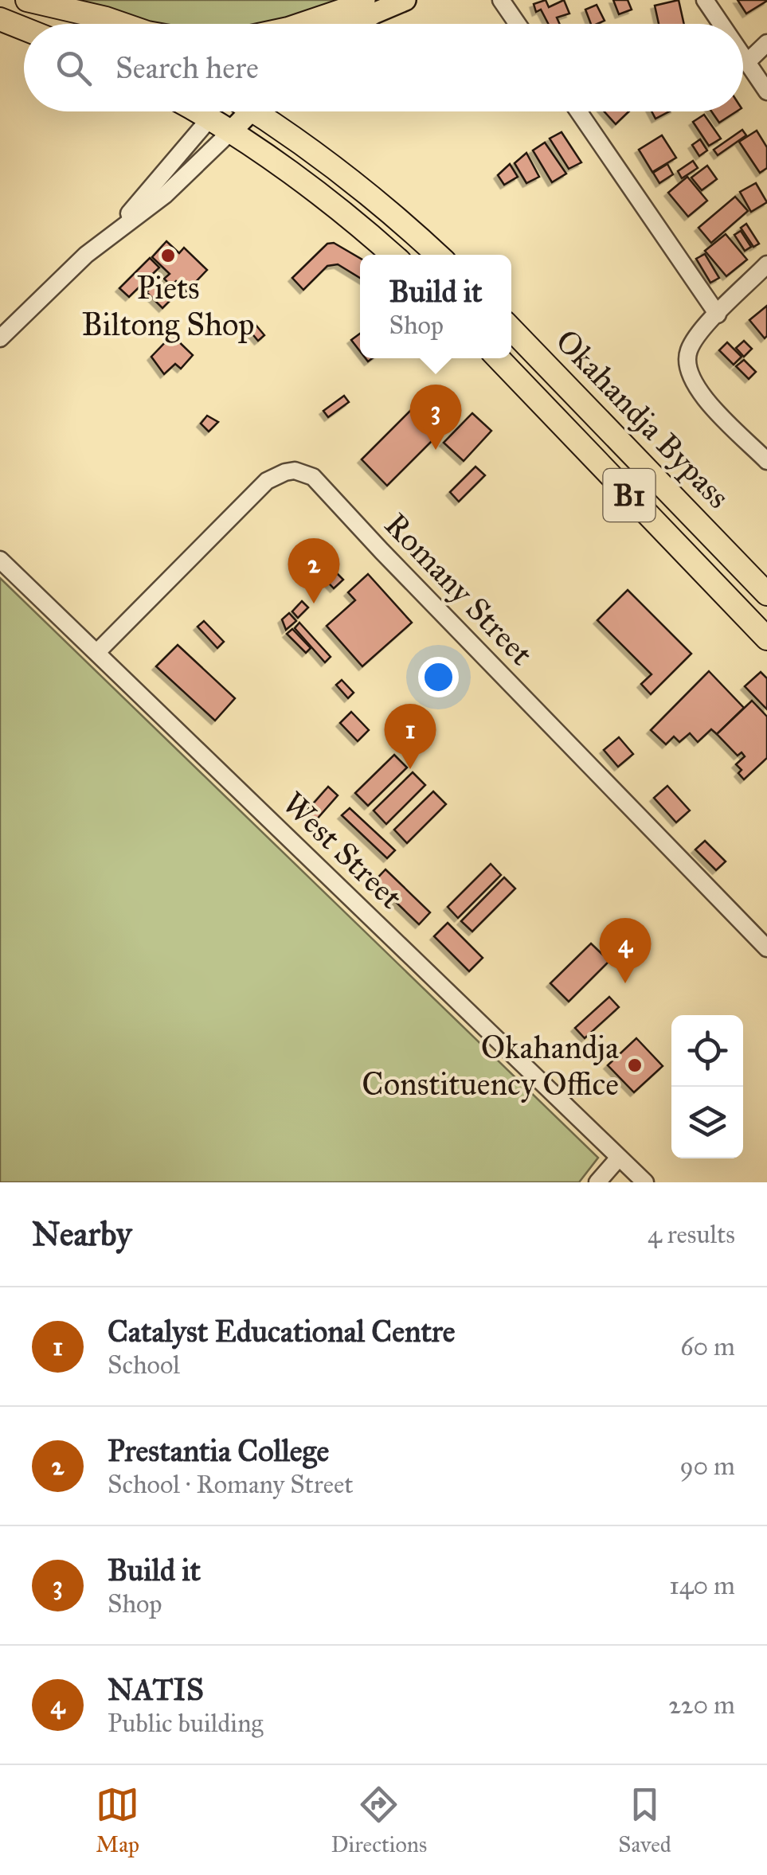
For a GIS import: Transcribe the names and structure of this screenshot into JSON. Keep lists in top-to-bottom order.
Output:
{
  "streets": {
    "highway": ["Okahandja Bypass", "B1"],
    "street": ["Romany Street", "West Street"]
  },
  "crossings": [
    ["Romany Street", "West Street"]
  ],
  "places": ["Piets Biltong Shop", "Okahandja Constituency Office"],
  "page": {
    "search": "Search here",
    "popup": ["Build it", "Shop"],
    "pins": [
      "3",
      "2",
      "1",
      "4"
    ],
    "heading": ["Nearby", "4 results"],
    "list": [
      {
        "mark": "1",
        "name": "Catalyst Educational Centre",
        "note": "School",
        "value": "60 m"
      },
      {
        "mark": "2",
        "name": "Prestantia College",
        "note": "School · Romany Street",
        "value": "90 m"
      },
      {
        "mark": "3",
        "name": "Build it",
        "note": "Shop",
        "value": "140 m"
      },
      {
        "mark": "4",
        "name": "NATIS",
        "note": "Public building",
        "value": "220 m"
      }
    ],
    "nav": ["Map", "Directions", "Saved"]
  }
}
